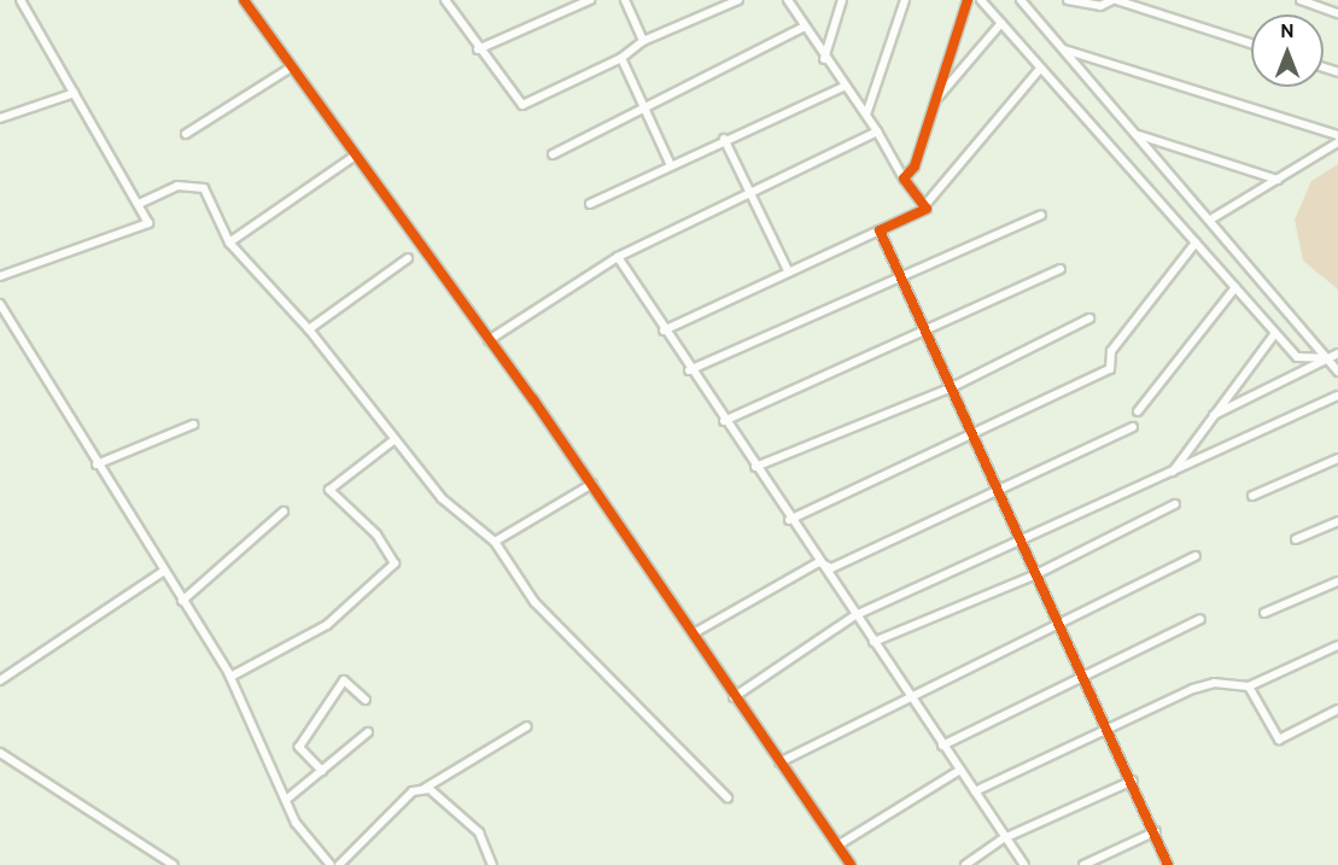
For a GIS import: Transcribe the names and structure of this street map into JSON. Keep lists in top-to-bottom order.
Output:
{
  "north": "top"
}
